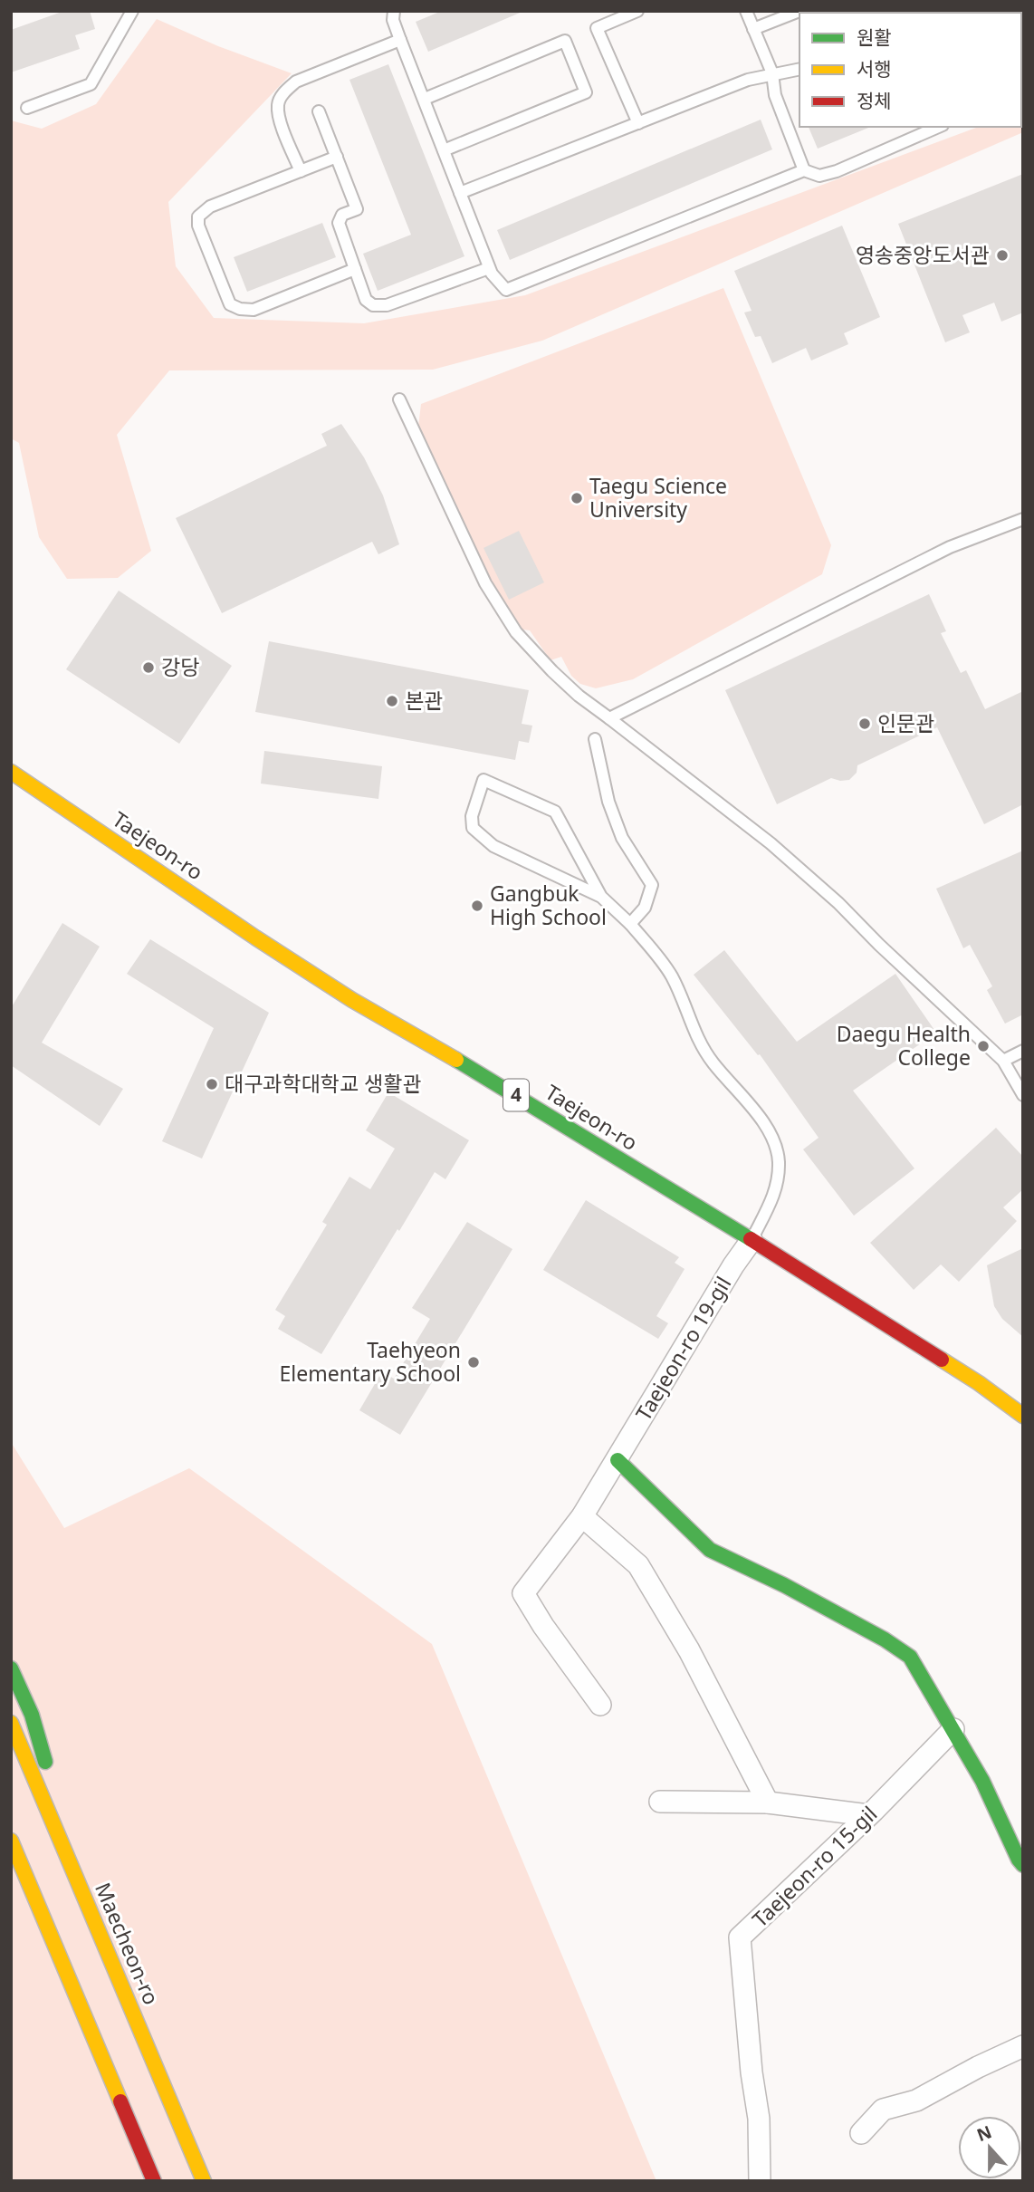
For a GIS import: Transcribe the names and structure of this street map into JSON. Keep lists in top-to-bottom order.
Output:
{
  "streets": {
    "main road": ["Taejeon-ro", "4", "Maecheon-ro"],
    "street": ["Taejeon-ro 19-gil", "Taejeon-ro 15-gil"]
  },
  "crossings": [
    ["Taejeon-ro", "Taejeon-ro 19-gil"]
  ],
  "places": [
    "영송중앙도서관",
    "Taegu Science University",
    "강당",
    "본관",
    "인문관",
    "Gangbuk High School",
    "Daegu Health College",
    "대구과학대학교 생활관",
    "Taehyeon Elementary School"
  ],
  "legend": ["원활", "서행", "정체"],
  "north": "top"
}
